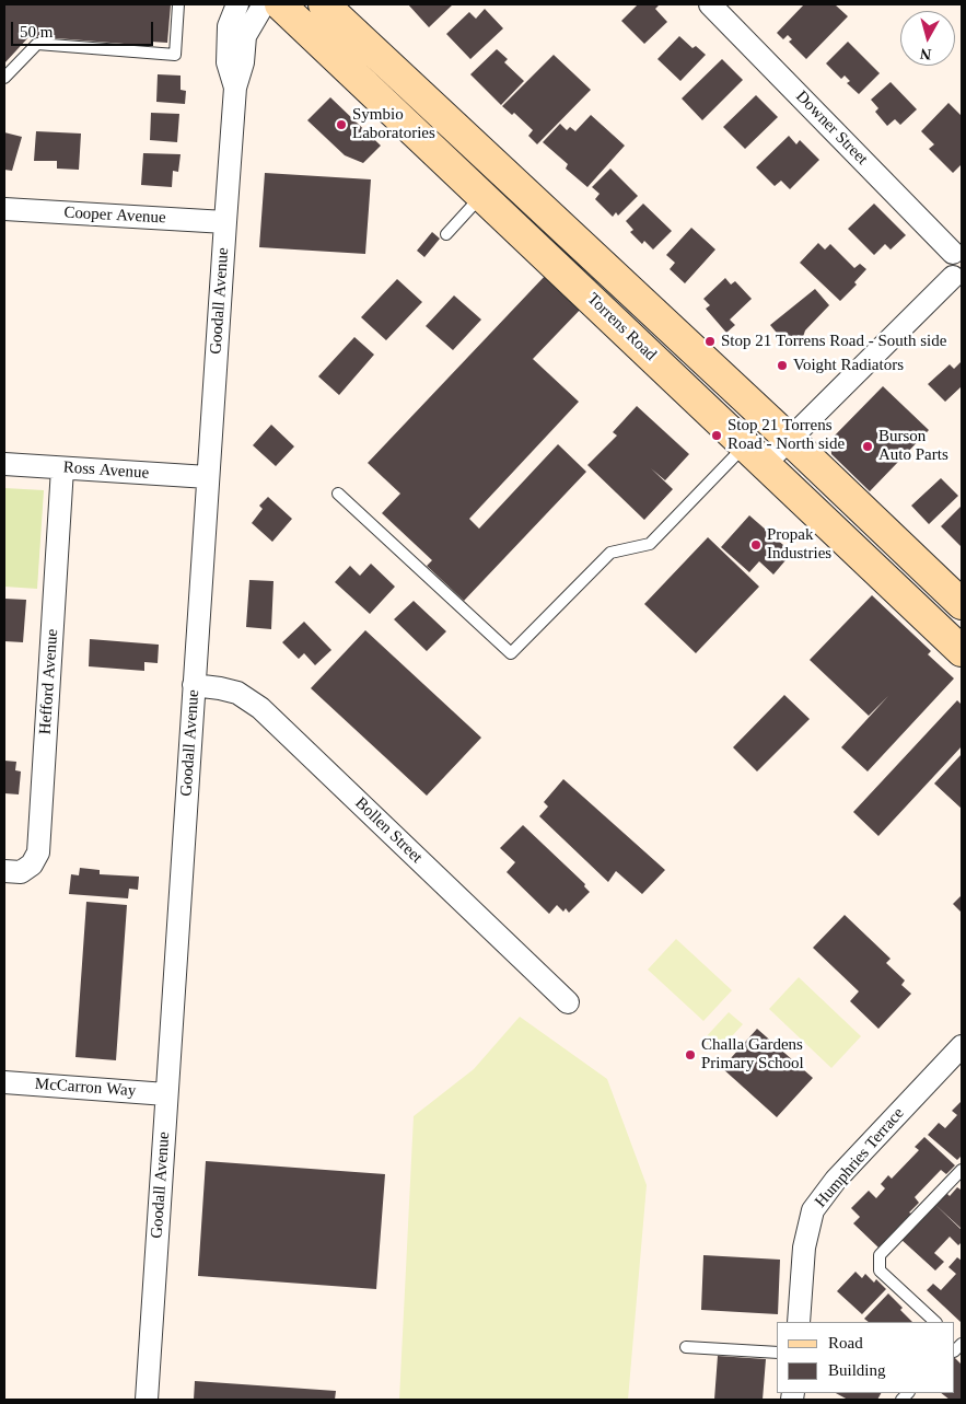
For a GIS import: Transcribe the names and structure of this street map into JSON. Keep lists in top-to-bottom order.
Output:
{
  "streets": {
    "main road": ["Torrens Road"],
    "street": [
      "Downer Street",
      "Cooper Avenue",
      "Goodall Avenue",
      "Ross Avenue",
      "Hefford Avenue",
      "Bollen Street",
      "McCarron Way",
      "Humphries Terrace"
    ]
  },
  "crossings": [
    ["Cooper Avenue", "Goodall Avenue"],
    ["Goodall Avenue", "Ross Avenue"],
    ["Goodall Avenue", "Bollen Street"],
    ["Goodall Avenue", "McCarron Way"],
    ["Ross Avenue", "Hefford Avenue"]
  ],
  "places": [
    "Symbio Laboratories",
    "Stop 21 Torrens Road - South side",
    "Voight Radiators",
    "Stop 21 Torrens Road - North side",
    "Burson Auto Parts",
    "Propak Industries",
    "Challa Gardens Primary School"
  ],
  "legend": ["Road", "Building"],
  "scale_bar": "50 m",
  "north": "bottom"
}
